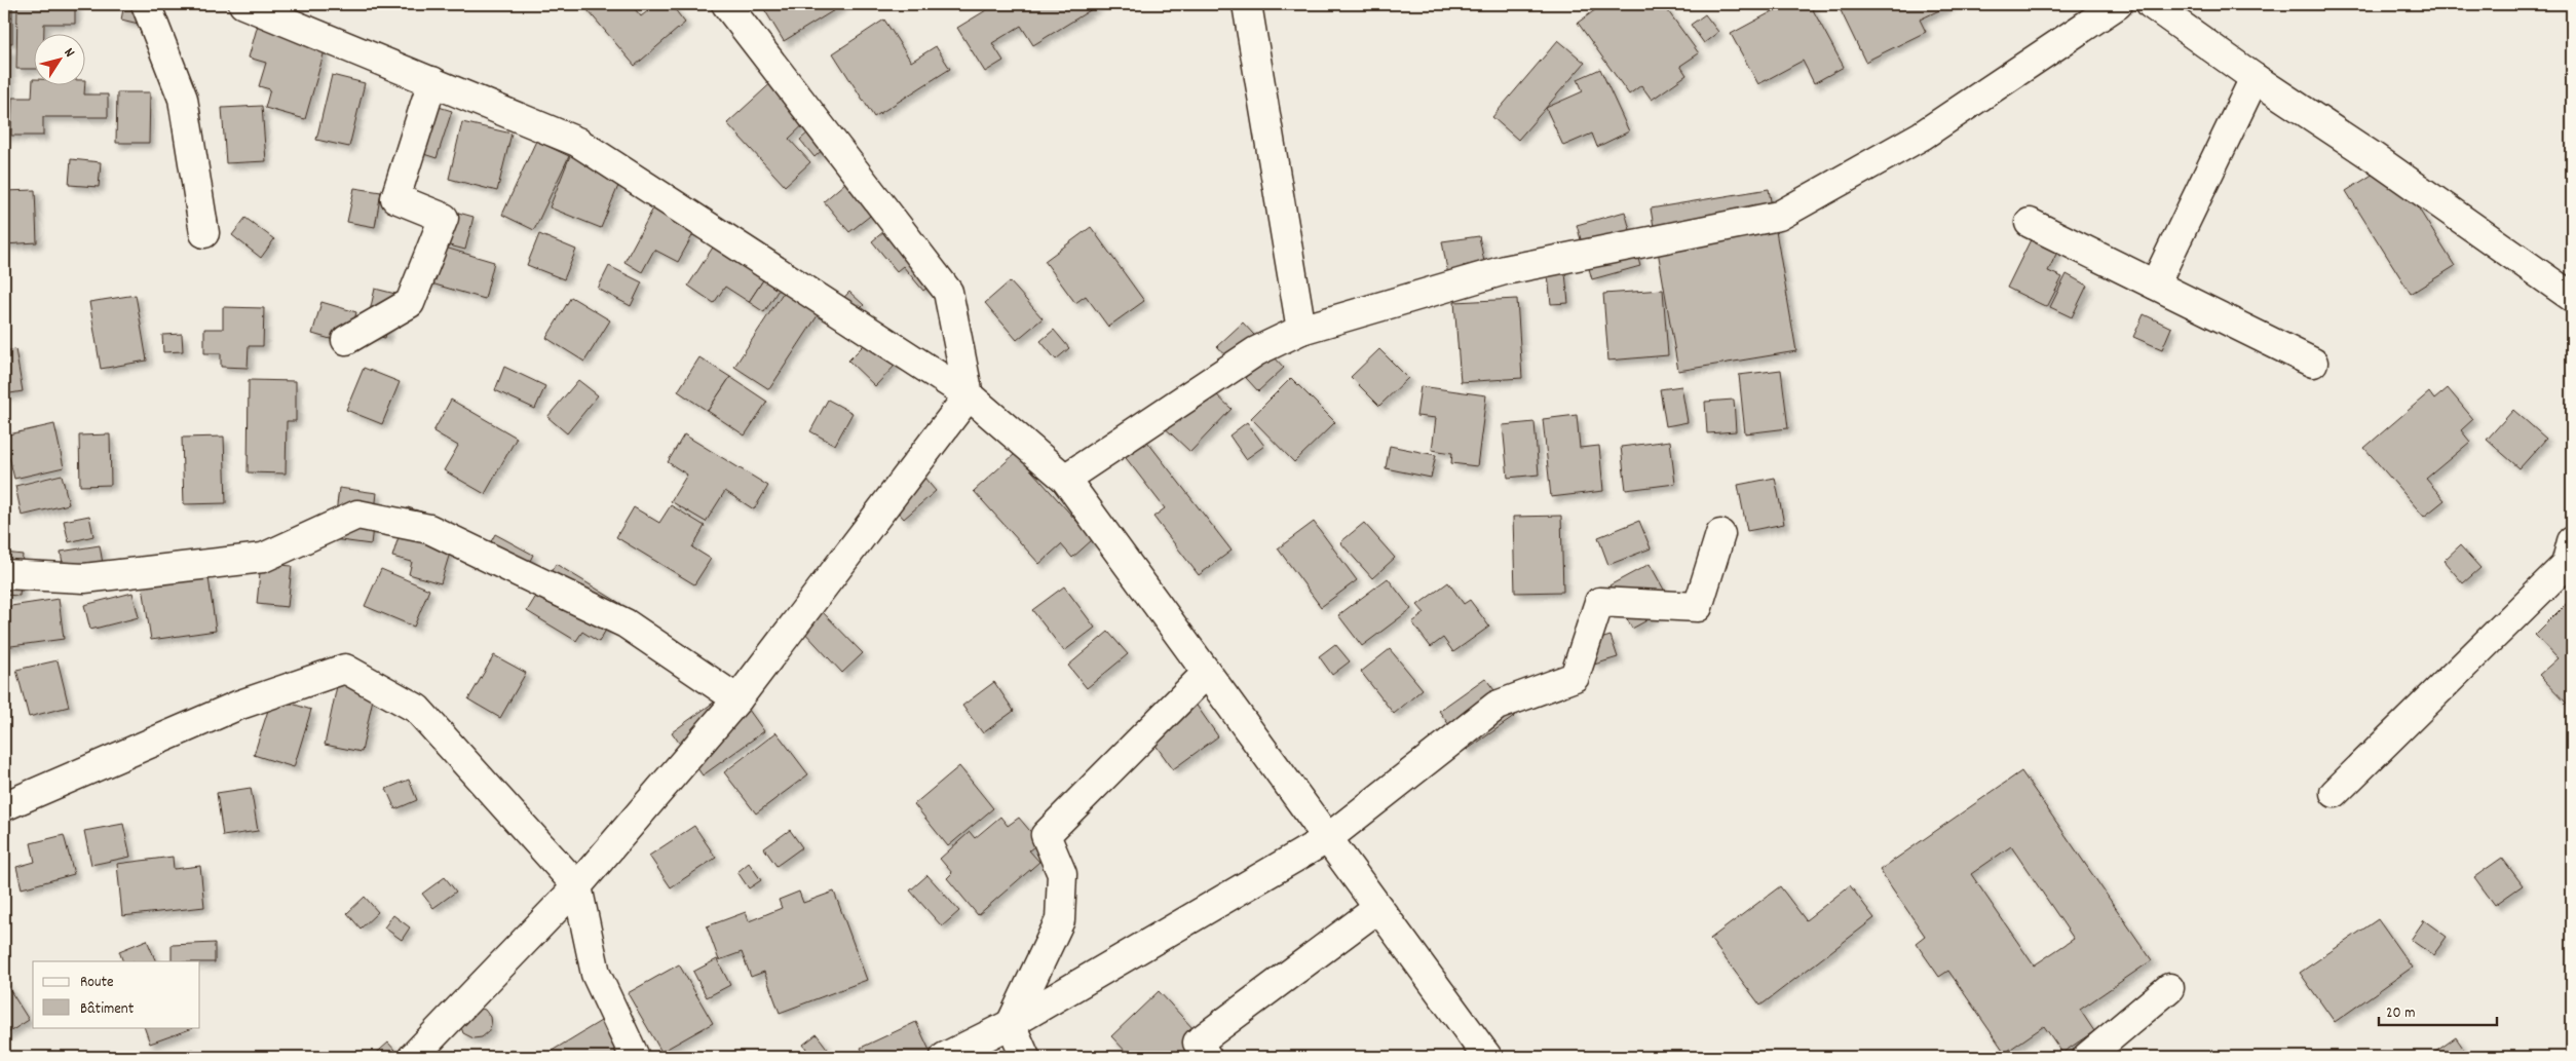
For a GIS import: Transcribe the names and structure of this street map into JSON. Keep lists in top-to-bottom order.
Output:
{
  "legend": ["Route", "Bâtiment"],
  "scale_bar": "20 m",
  "north": "top right"
}
